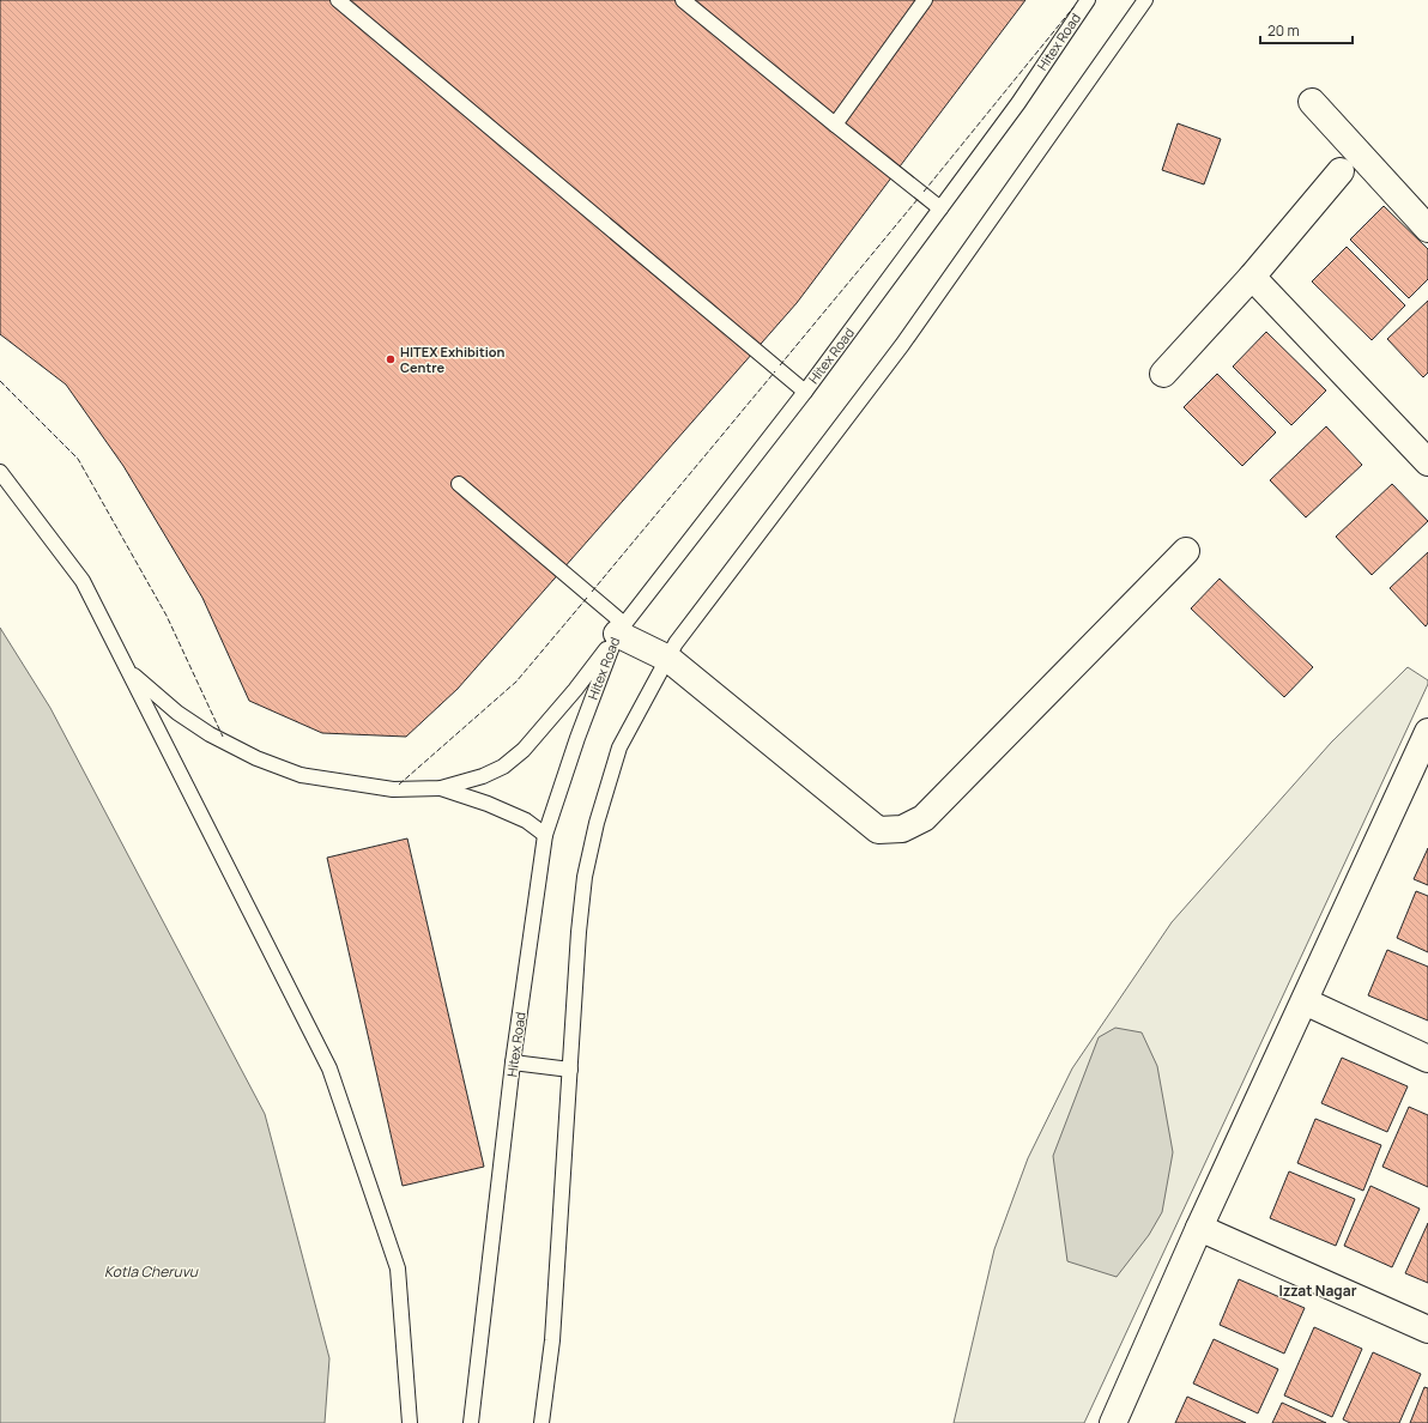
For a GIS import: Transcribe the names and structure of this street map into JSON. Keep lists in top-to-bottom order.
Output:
{
  "streets": {
    "lane": ["Hitex Road"]
  },
  "districts": ["Izzat Nagar"],
  "water": ["Kotla Cheruvu"],
  "places": ["HITEX Exhibition Centre"],
  "scale_bar": "20 m"
}
